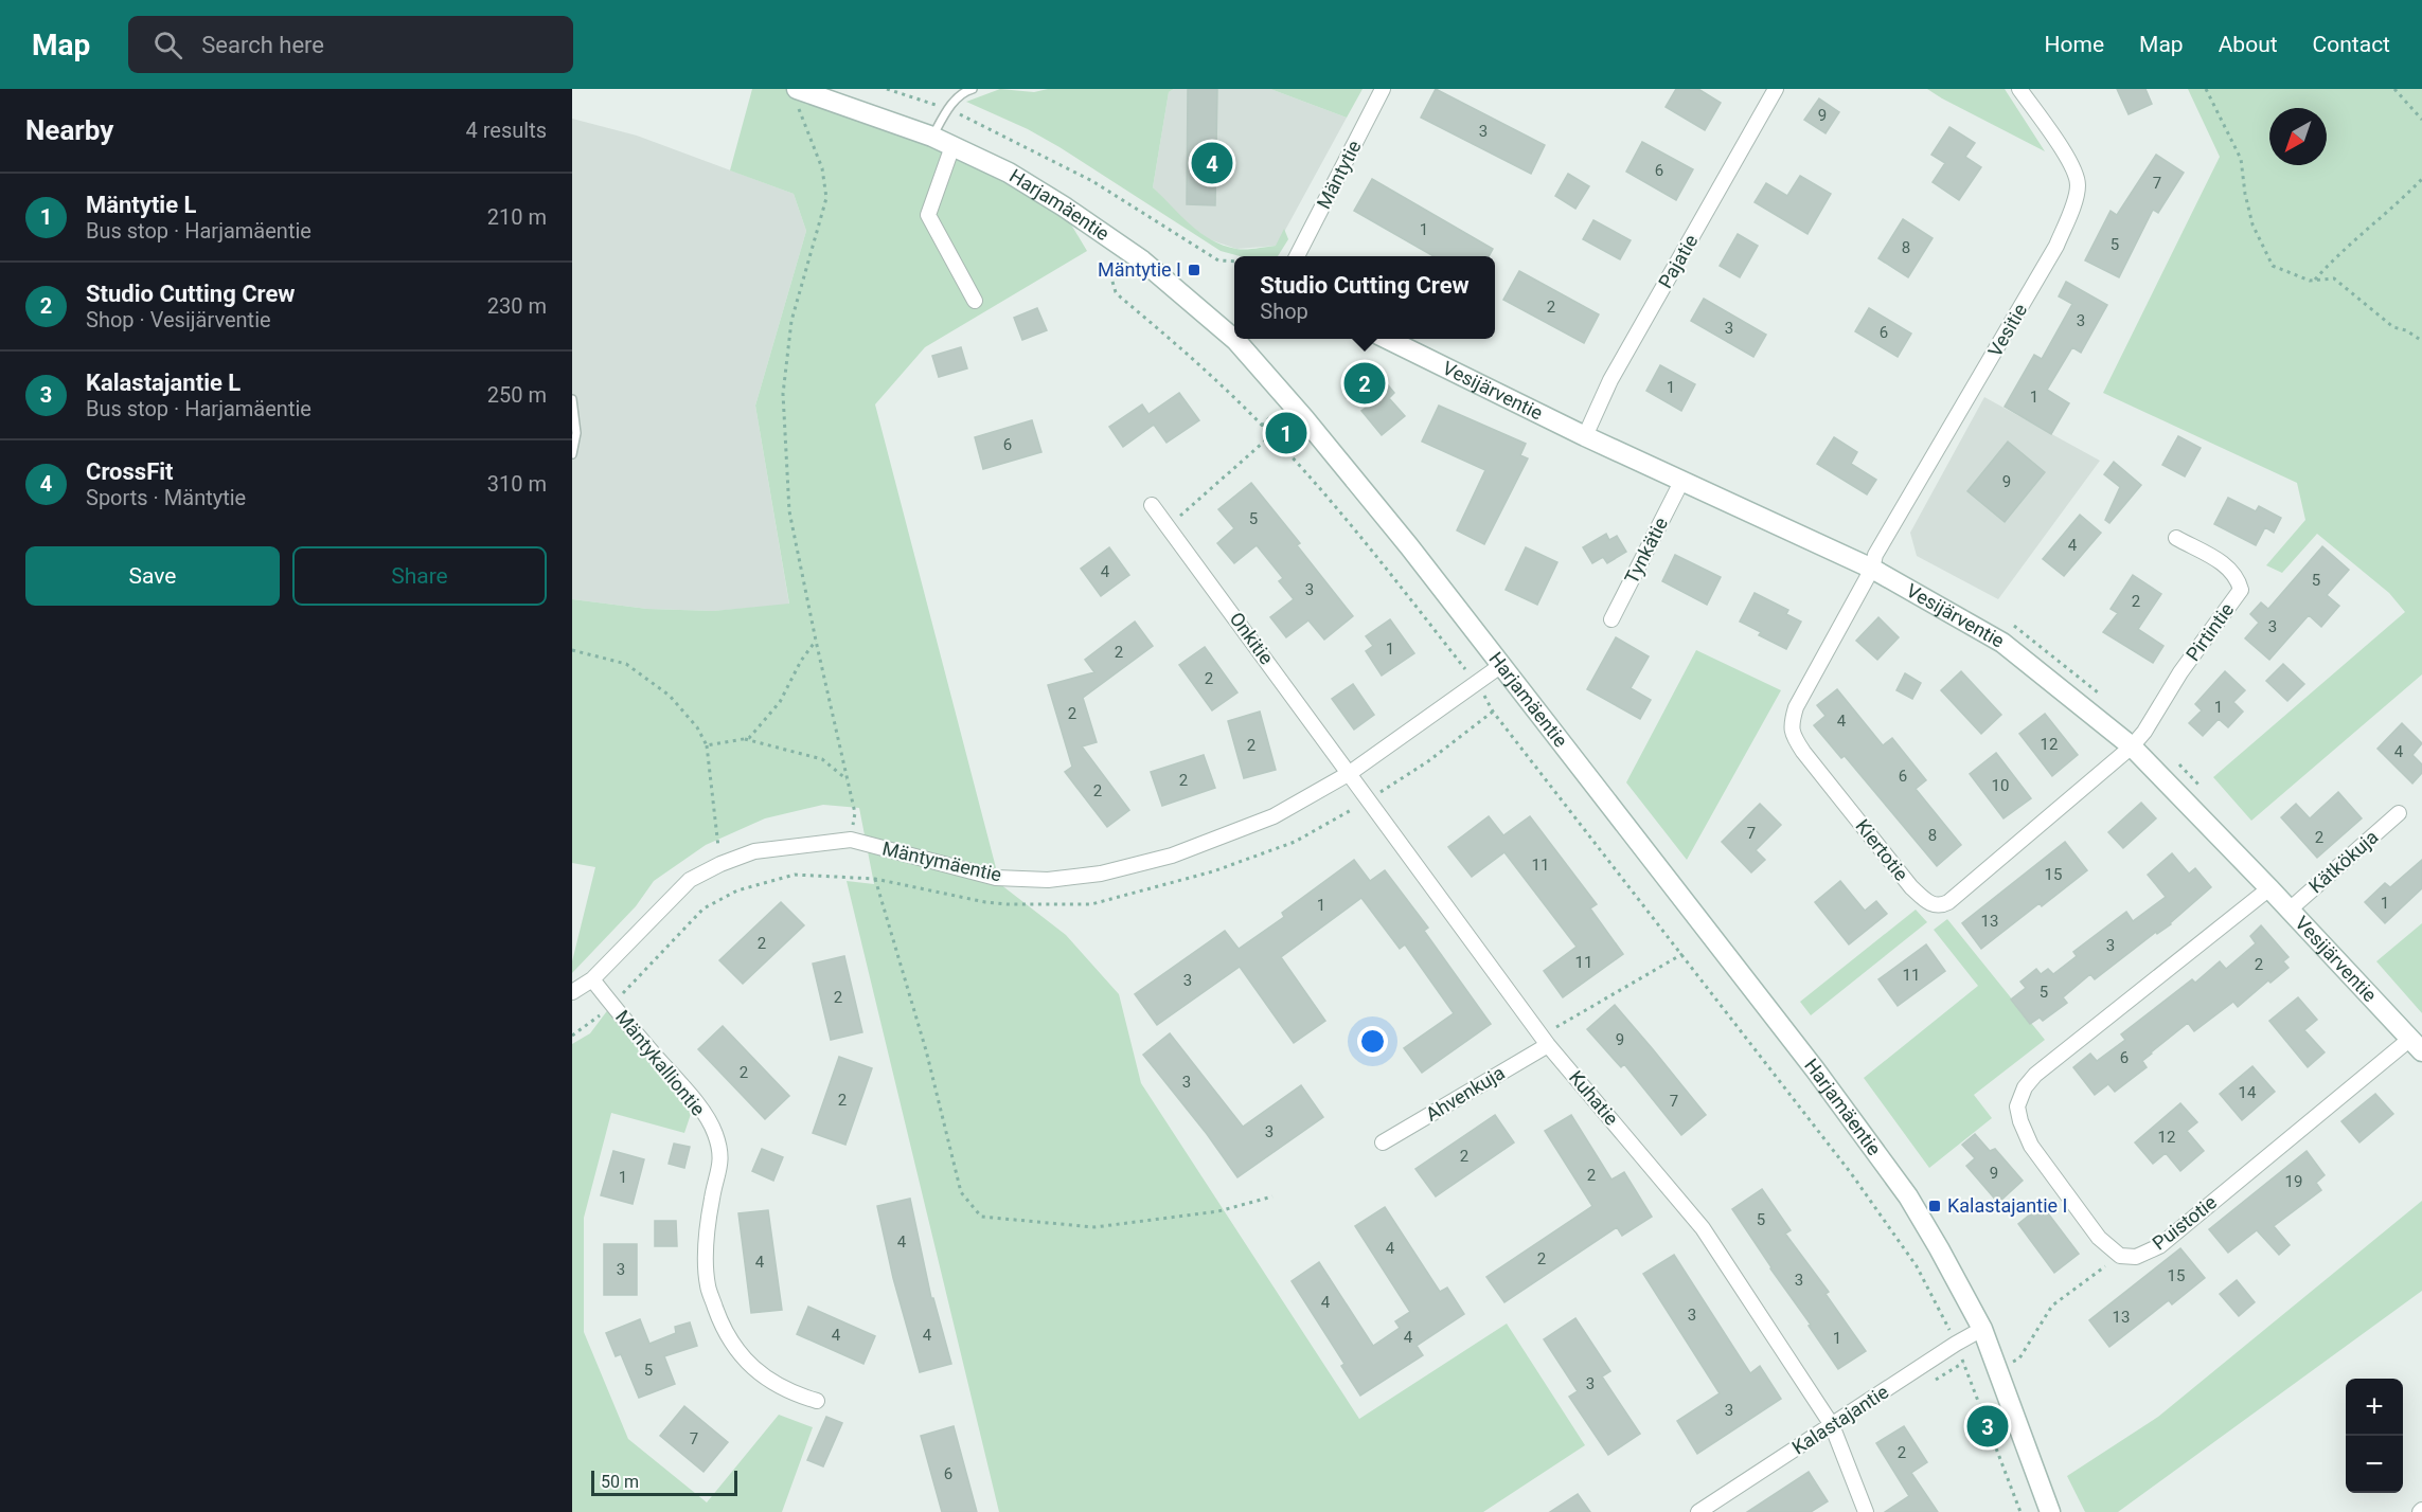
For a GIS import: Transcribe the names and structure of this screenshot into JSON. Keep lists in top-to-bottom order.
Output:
{
  "streets": {
    "street": [
      "Mäntytie",
      "Harjamäentie",
      "Pajatie",
      "Vesitie",
      "Vesijärventie",
      "Tynkätie",
      "Pirtintie",
      "Onkitie",
      "Kiertotie",
      "Mäntymäentie",
      "Kätkökuja",
      "Mäntykalliontie",
      "Ahvenkuja",
      "Kuhatie",
      "Puistotie",
      "Kalastajantie"
    ]
  },
  "crossings": [
    ["Harjamäentie", "Mäntymäentie"],
    ["Harjamäentie", "Kalastajantie"],
    ["Pajatie", "Vesijärventie"],
    ["Vesitie", "Vesijärventie"],
    ["Vesitie", "Kiertotie"],
    ["Vesijärventie", "Tynkätie"],
    ["Vesijärventie", "Pirtintie"],
    ["Vesijärventie", "Kiertotie"],
    ["Vesijärventie", "Kätkökuja"],
    ["Vesijärventie", "Puistotie"],
    ["Pirtintie", "Kiertotie"],
    ["Onkitie", "Mäntymäentie"],
    ["Onkitie", "Kuhatie"],
    ["Mäntymäentie", "Mäntykalliontie"],
    ["Mäntymäentie", "Kuhatie"],
    ["Ahvenkuja", "Kuhatie"],
    ["Kuhatie", "Kalastajantie"]
  ],
  "places": {
    "transit": ["Mäntytie I", "Kalastajantie I"]
  },
  "house_numbers": [
    "9",
    "3",
    "6",
    "7",
    "1",
    "5",
    "8",
    "2",
    "3",
    "3",
    "6",
    "1",
    "1",
    "6",
    "9",
    "5",
    "4",
    "4",
    "5",
    "3",
    "2",
    "3",
    "1",
    "2",
    "2",
    "1",
    "2",
    "4",
    "12",
    "2",
    "4",
    "6",
    "2",
    "10",
    "2",
    "7",
    "8",
    "2",
    "11",
    "15",
    "1",
    "1",
    "13",
    "2",
    "3",
    "11",
    "2",
    "11",
    "3",
    "5",
    "2",
    "9",
    "6",
    "2",
    "3",
    "14",
    "2",
    "7",
    "3",
    "12",
    "2",
    "9",
    "2",
    "1",
    "19",
    "5",
    "4",
    "4",
    "2",
    "4",
    "3",
    "15",
    "3",
    "4",
    "3",
    "13",
    "4",
    "4",
    "4",
    "1",
    "5",
    "3",
    "3",
    "7",
    "2",
    "6"
  ],
  "scale_bar": "50 m",
  "north": "bottom left",
  "page": {
    "header": "Map",
    "search": "Search here",
    "nav": [
      "Home",
      "Map",
      "About",
      "Contact"
    ],
    "heading": ["Nearby", "4 results"],
    "pins": [
      "4",
      "2",
      "1",
      "3"
    ],
    "list": [
      {
        "mark": "1",
        "name": "Mäntytie L",
        "note": "Bus stop · Harjamäentie",
        "value": "210 m"
      },
      {
        "mark": "2",
        "name": "Studio Cutting Crew",
        "note": "Shop · Vesijärventie",
        "value": "230 m"
      },
      {
        "mark": "3",
        "name": "Kalastajantie L",
        "note": "Bus stop · Harjamäentie",
        "value": "250 m"
      },
      {
        "mark": "4",
        "name": "CrossFit",
        "note": "Sports · Mäntytie",
        "value": "310 m"
      }
    ],
    "popup": ["Studio Cutting Crew", "Shop"],
    "buttons": ["Save", "Share"],
    "map_buttons": ["+", "−"],
    "scale": "50 m"
  }
}
